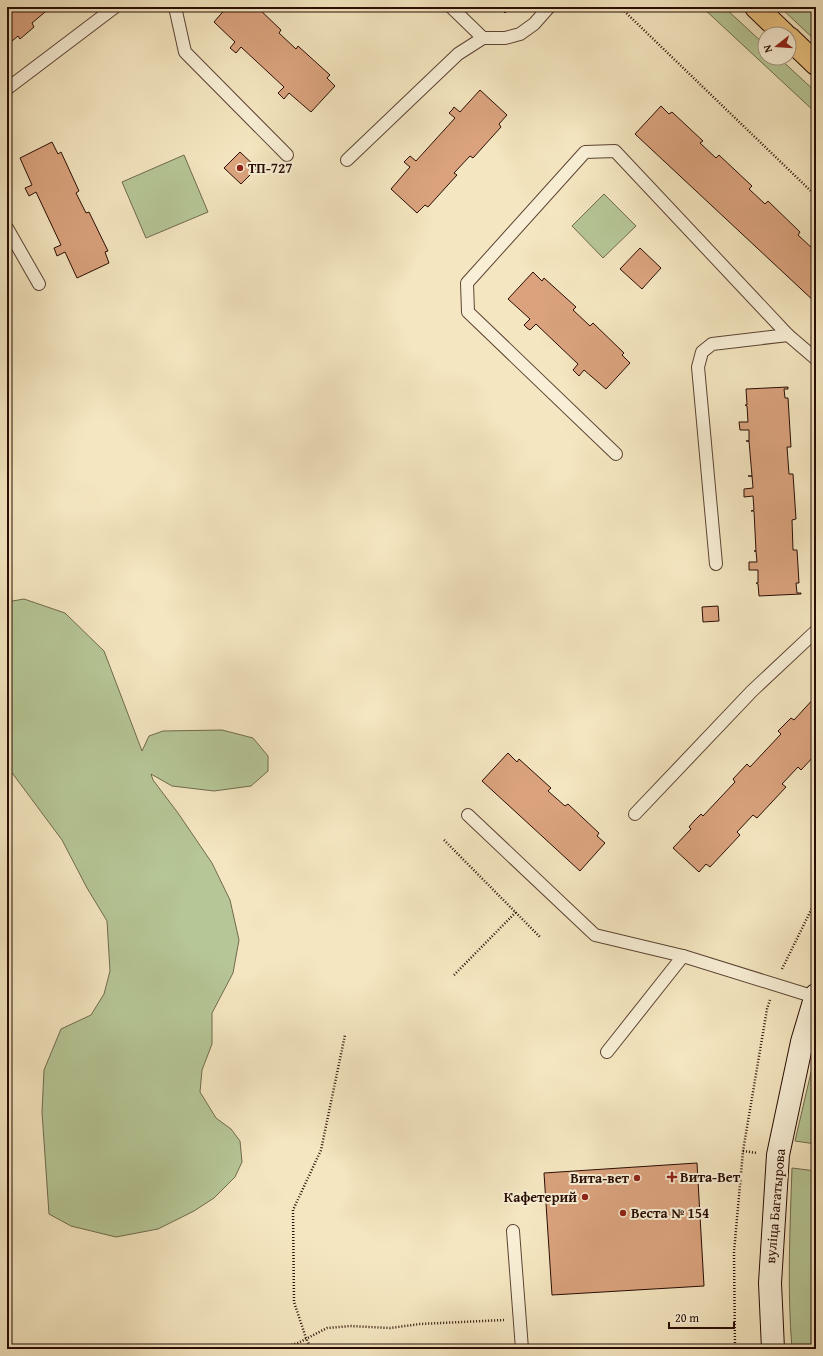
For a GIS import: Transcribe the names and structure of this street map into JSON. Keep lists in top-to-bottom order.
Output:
{
  "streets": {
    "street": ["вуліца Багатырова"]
  },
  "places": {
    "other": [
      "ТП-727",
      "Вита-вет",
      "Кафетерий",
      "Веста № 154"
    ],
    "health": ["Вита-Вет"]
  },
  "scale_bar": "20 m",
  "north": "left"
}
